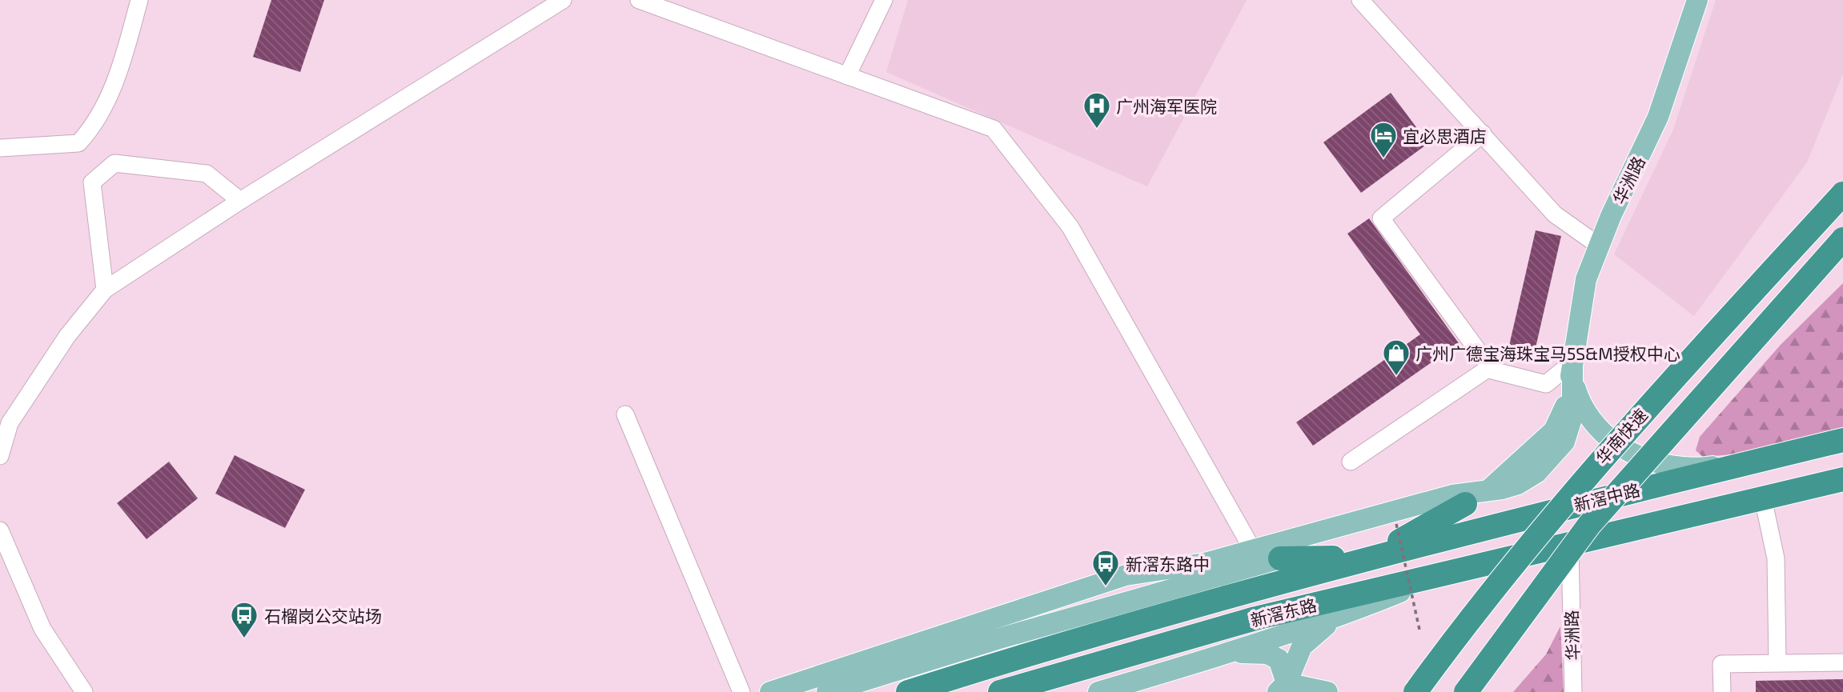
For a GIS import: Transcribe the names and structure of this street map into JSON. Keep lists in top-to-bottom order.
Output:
{
  "streets": {
    "highway": ["华南快速", "新滘中路", "新滘东路"],
    "main road": ["华洲路"]
  },
  "crossings": [
    ["华洲路", "新滘东路"],
    ["新滘中路", "新滘东路"]
  ],
  "places": {
    "hospital": ["广州海军医院"],
    "hotel": ["宜必思酒店"],
    "shop": ["广州广德宝海珠宝马5S&M授权中心"],
    "bus stop": ["新滘东路中", "石榴岗公交站场"]
  }
}
